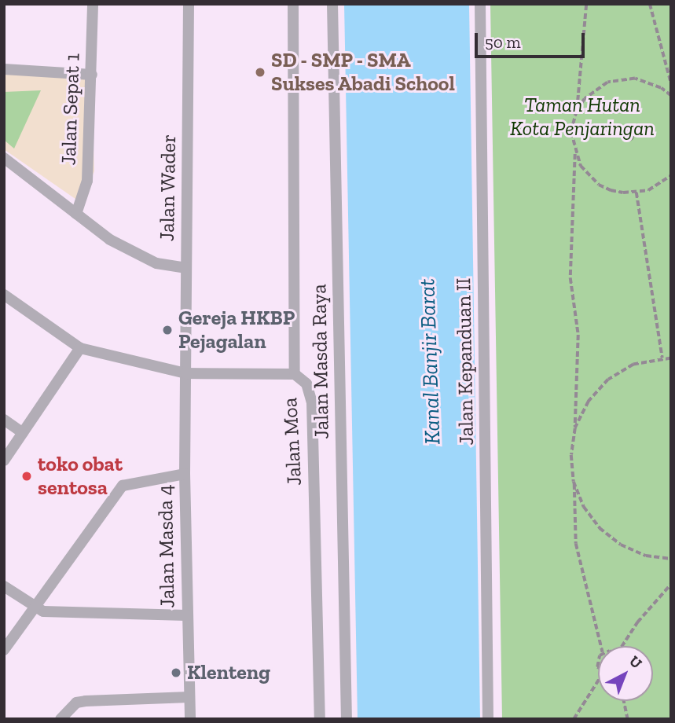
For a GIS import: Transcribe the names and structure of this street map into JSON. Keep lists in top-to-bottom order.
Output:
{
  "streets": {
    "street": [
      "Jalan Sepat 1",
      "Jalan Wader",
      "Jalan Masda Raya",
      "Jalan Kepanduan II",
      "Jalan Moa",
      "Jalan Masda 4"
    ]
  },
  "crossings": [
    ["Jalan Wader", "Jalan Masda 4"]
  ],
  "water": ["Kanal Banjir Barat"],
  "parks": ["Taman Hutan Kota Penjaringan"],
  "places": [
    "SD - SMP - SMA Sukses Abadi School",
    "Gereja HKBP Pejagalan",
    "toko obat sentosa",
    "Klenteng"
  ],
  "scale_bar": "50 m",
  "north": "top right"
}
